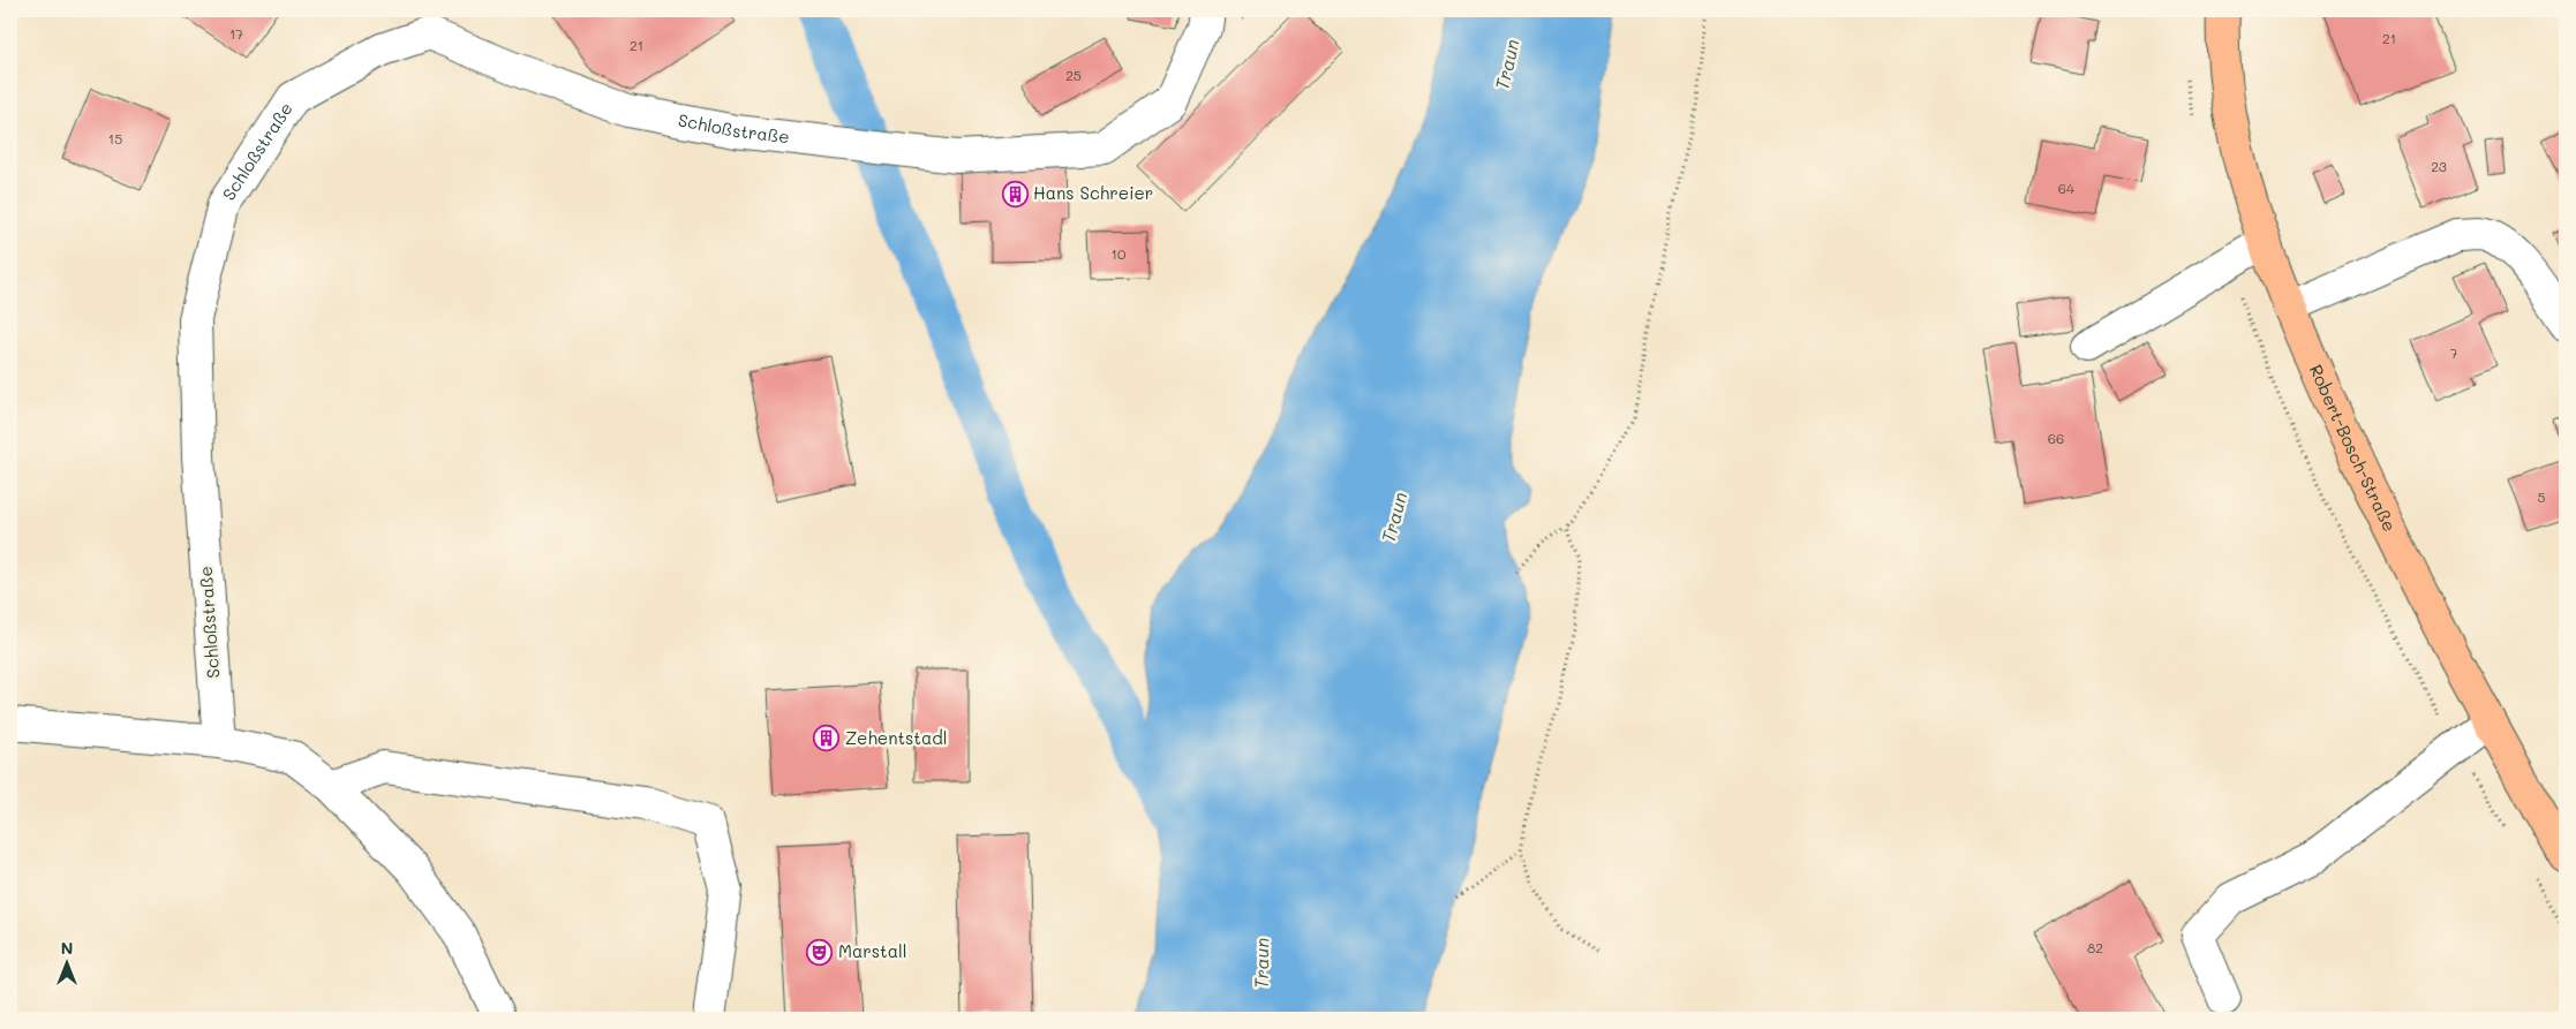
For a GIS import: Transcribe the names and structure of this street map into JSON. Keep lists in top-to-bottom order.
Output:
{
  "streets": {
    "main road": ["Robert-Bosch-Straße"],
    "street": ["Schloßstraße"]
  },
  "water": ["Traun"],
  "places": {
    "building": ["Hans Schreier", "Zehentstadl"],
    "theatre": ["Marstall"]
  },
  "house_numbers": [
    "17",
    "21",
    "21",
    "25",
    "15",
    "23",
    "64",
    "10",
    "7",
    "66",
    "5",
    "82"
  ],
  "north": "top"
}
